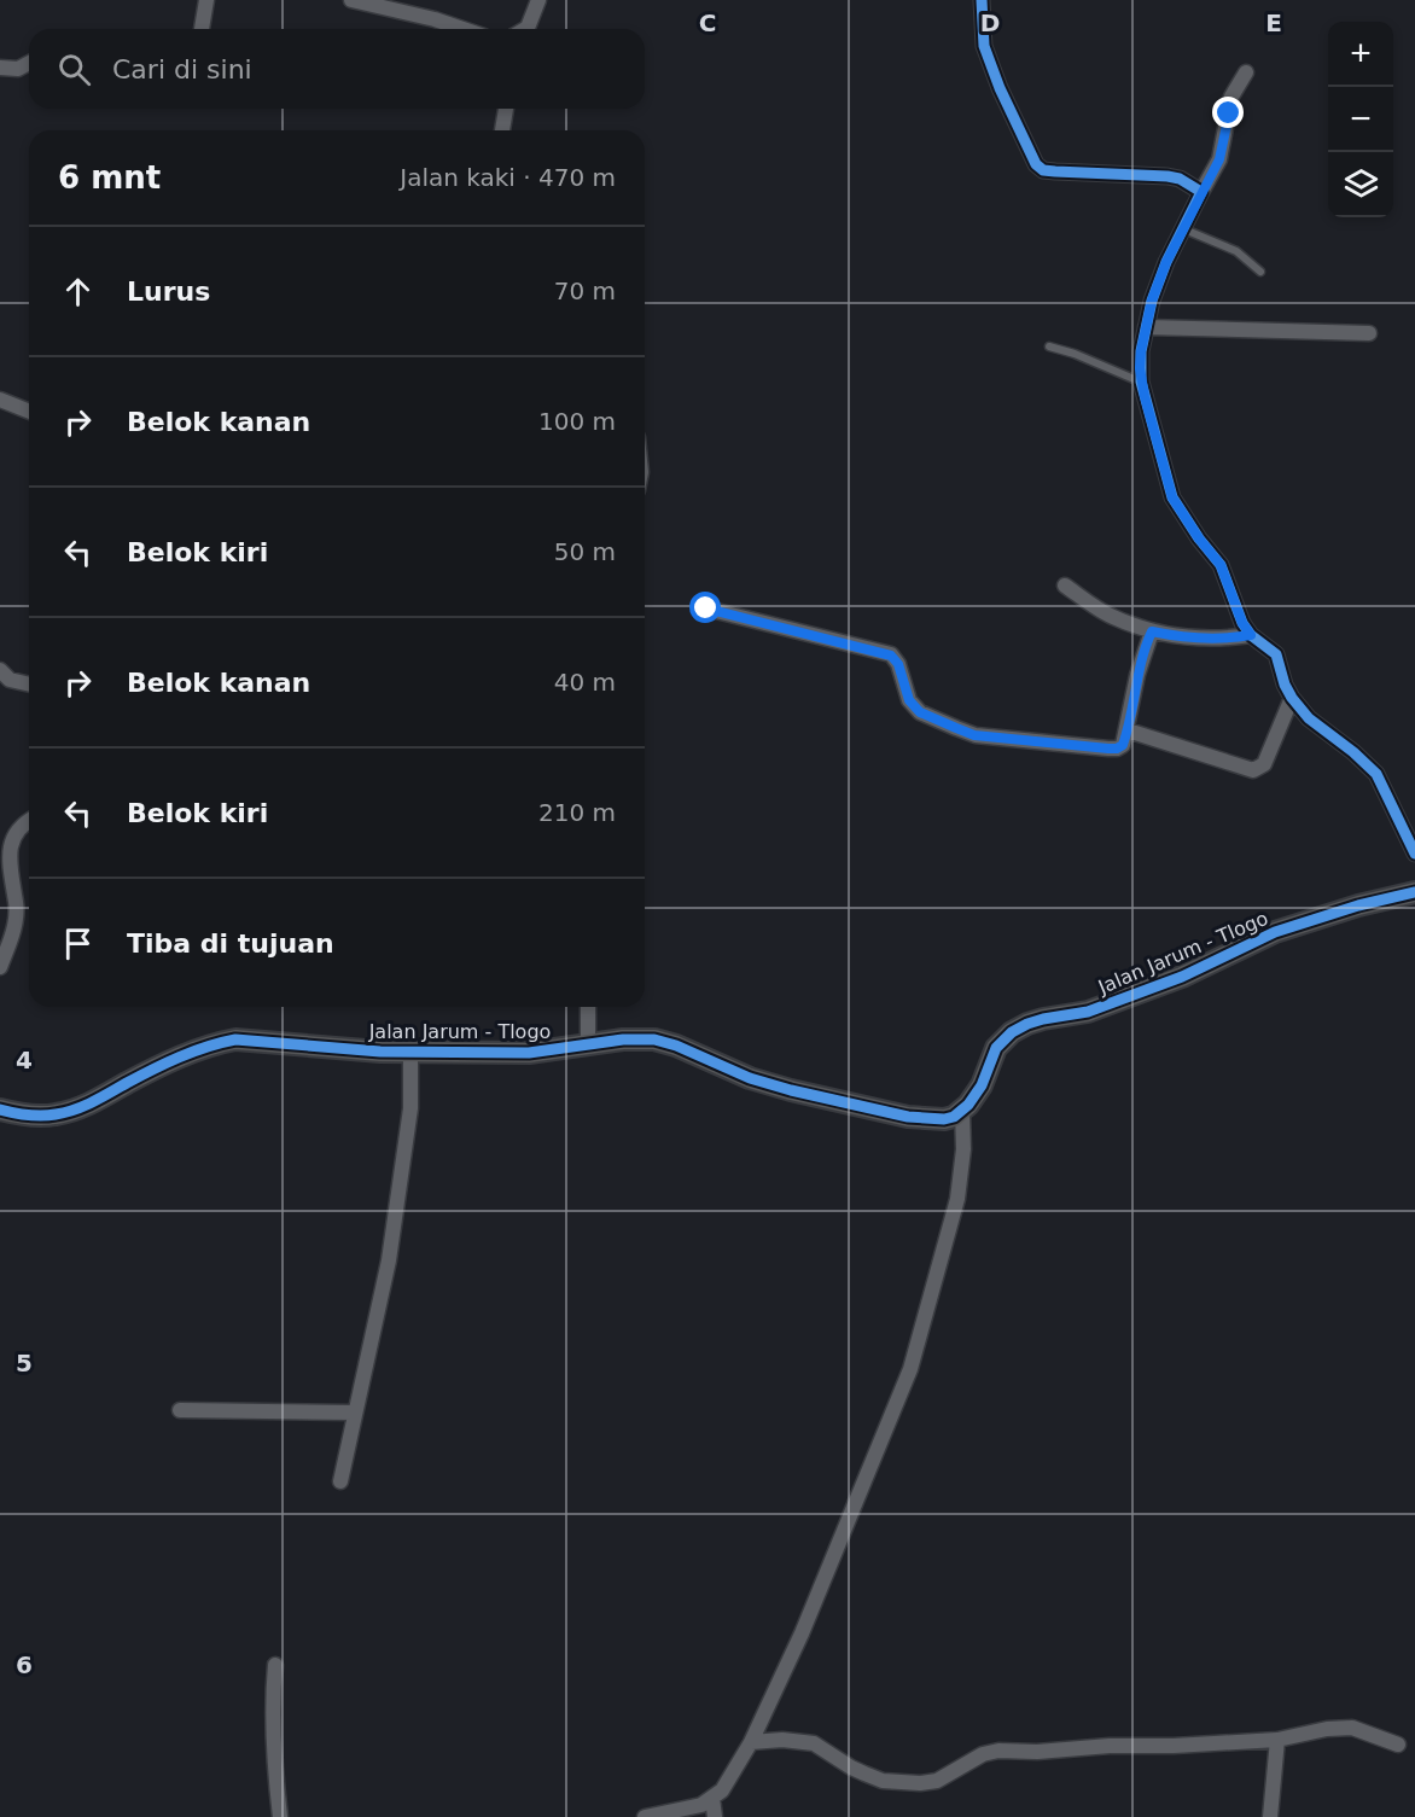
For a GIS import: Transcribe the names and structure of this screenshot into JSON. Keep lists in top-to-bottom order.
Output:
{
  "streets": {
    "street": ["Jalan Jarum - Tlogo"]
  },
  "page": {
    "map_buttons": ["+", "−"],
    "search": "Cari di sini",
    "heading": ["6 mnt", "Jalan kaki · 470 m"],
    "list": [
      ["Lurus", "70 m"],
      ["Belok kanan", "100 m"],
      ["Belok kiri", "50 m"],
      ["Belok kanan", "40 m"],
      ["Belok kiri", "210 m"],
      "Tiba di tujuan"
    ]
  },
  "grid": {
    "columns": ["C", "D", "E"],
    "rows": ["4", "5", "6"]
  }
}
